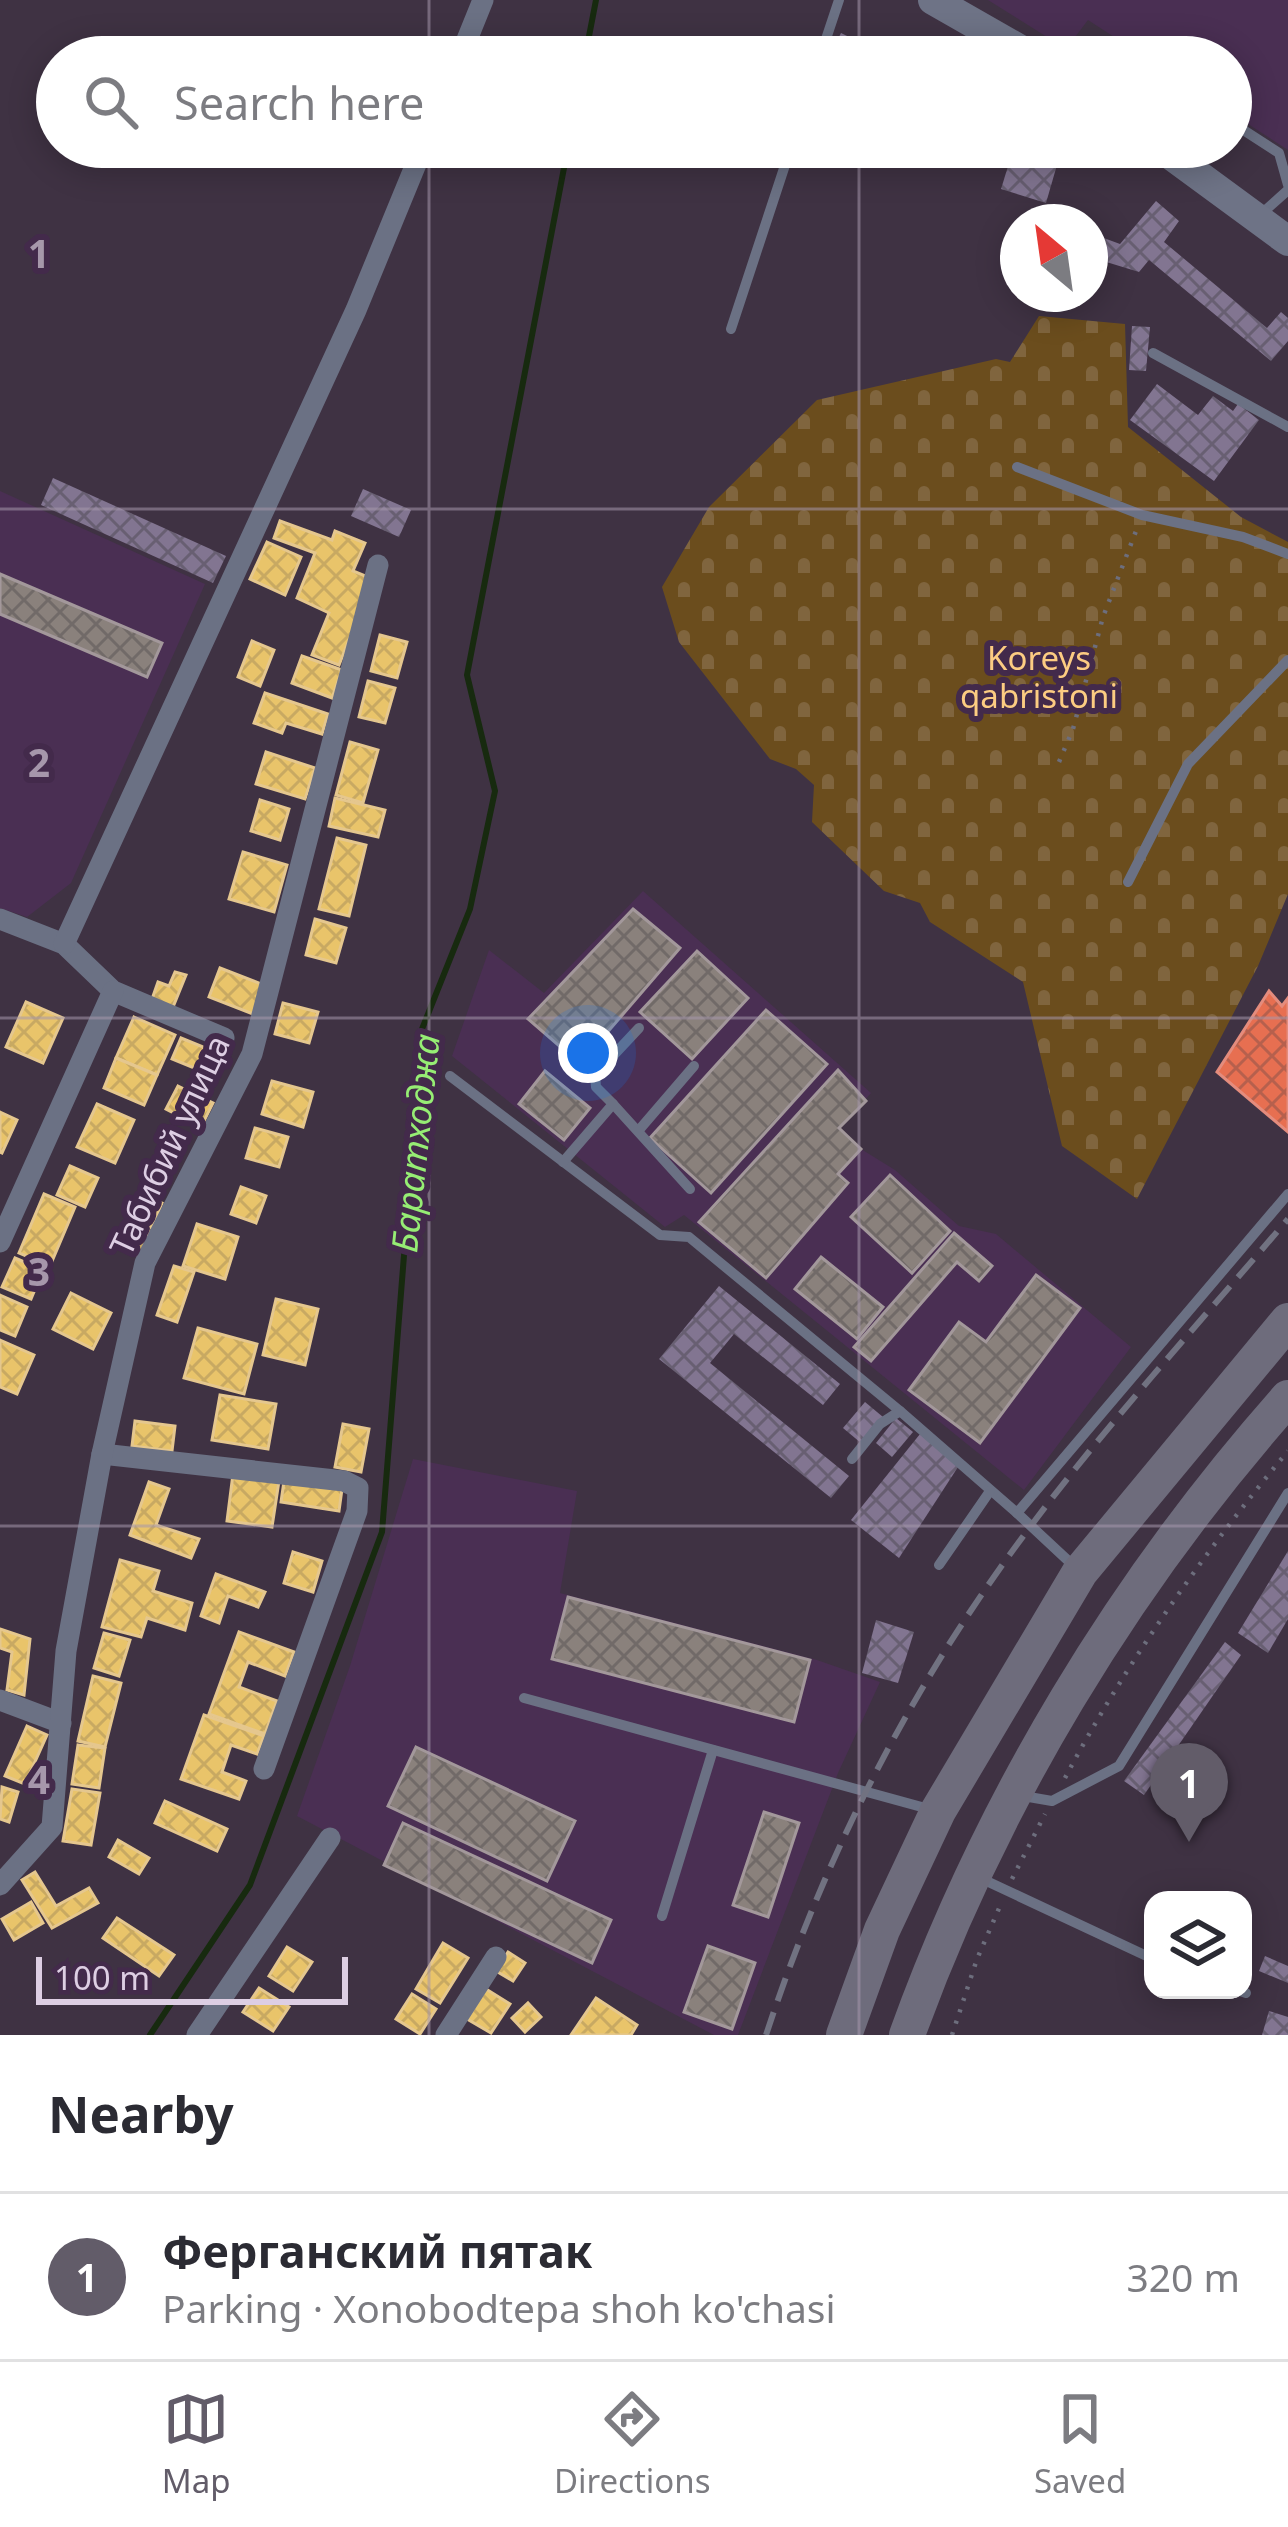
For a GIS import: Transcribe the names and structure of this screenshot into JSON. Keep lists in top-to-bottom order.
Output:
{
  "streets": {
    "street": ["Табибий улица"]
  },
  "water": ["Баратходжа"],
  "parks": ["Koreys qabristoni"],
  "scale_bar": "100 m",
  "north": "top left",
  "page": {
    "search": "Search here",
    "pins": "1",
    "scale": "100 m",
    "heading": "Nearby",
    "list": [
      {
        "mark": "1",
        "name": "Ферганский пятак",
        "note": "Parking · Xonobodtepa shoh ko'chasi",
        "value": "320 m"
      }
    ],
    "nav": ["Map", "Directions", "Saved"]
  },
  "grid": {
    "rows": [
      "1",
      "2",
      "3",
      "4"
    ]
  }
}
